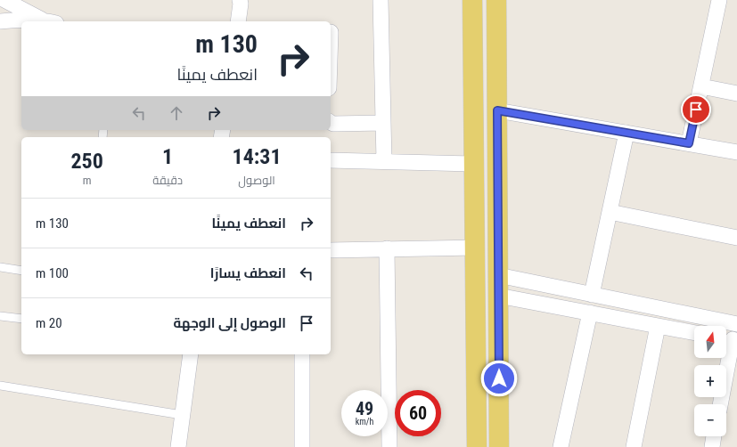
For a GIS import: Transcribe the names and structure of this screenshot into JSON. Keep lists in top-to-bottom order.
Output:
{
  "north": "top",
  "page": {
    "turn": ["130 m", "انعطف يمينًا"],
    "eta": [
      "14:31",
      "الوصول",
      "1",
      "دقيقة",
      "250",
      "m"
    ],
    "list": [
      {
        "name": "انعطف يمينًا",
        "value": "130 m"
      },
      {
        "name": "انعطف يسارًا",
        "value": "100 m"
      },
      {
        "name": "الوصول إلى الوجهة",
        "value": "20 m"
      }
    ],
    "map_buttons": ["+", "−"],
    "speed": "49 km/h",
    "limit": "60"
  }
}
